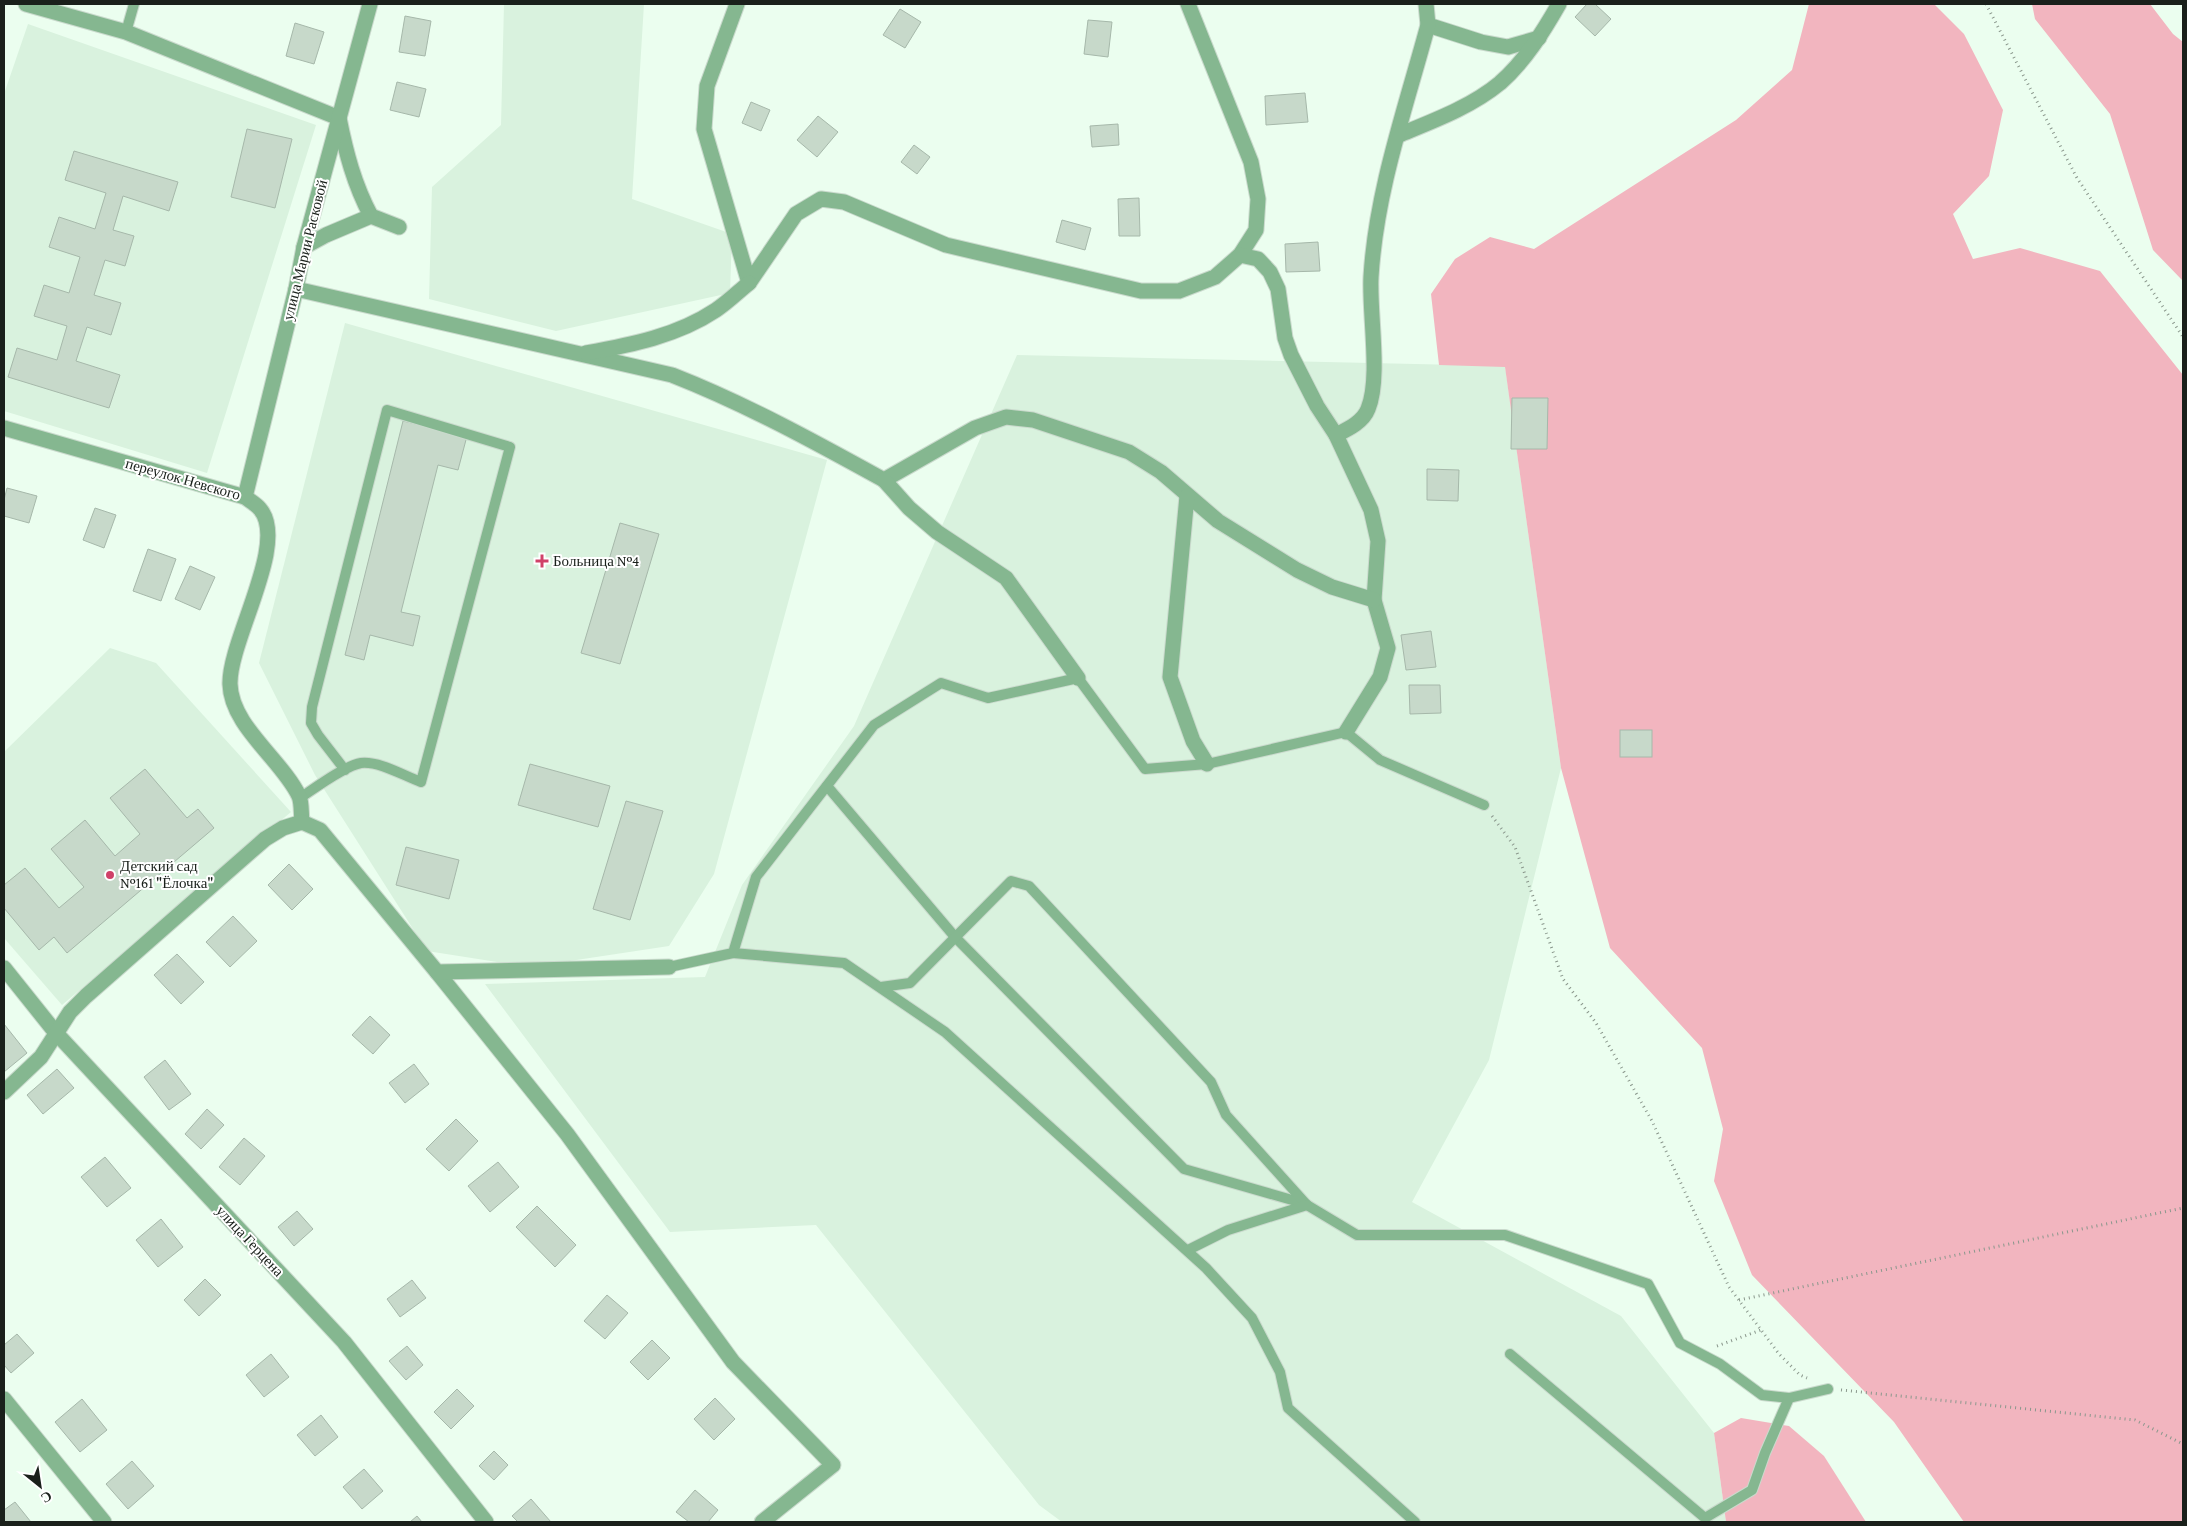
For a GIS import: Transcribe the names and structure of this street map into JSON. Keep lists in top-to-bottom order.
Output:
{
  "streets": {
    "street": ["улица Марии Расковой", "переулок Невского", "улица Герцена"]
  },
  "crossings": [
    ["улица Марии Расковой", "переулок Невского"]
  ],
  "places": {
    "health": ["Больница №4"],
    "other": ["Детский сад №161 \"Ёлочка\""]
  },
  "north": "bottom right"
}
